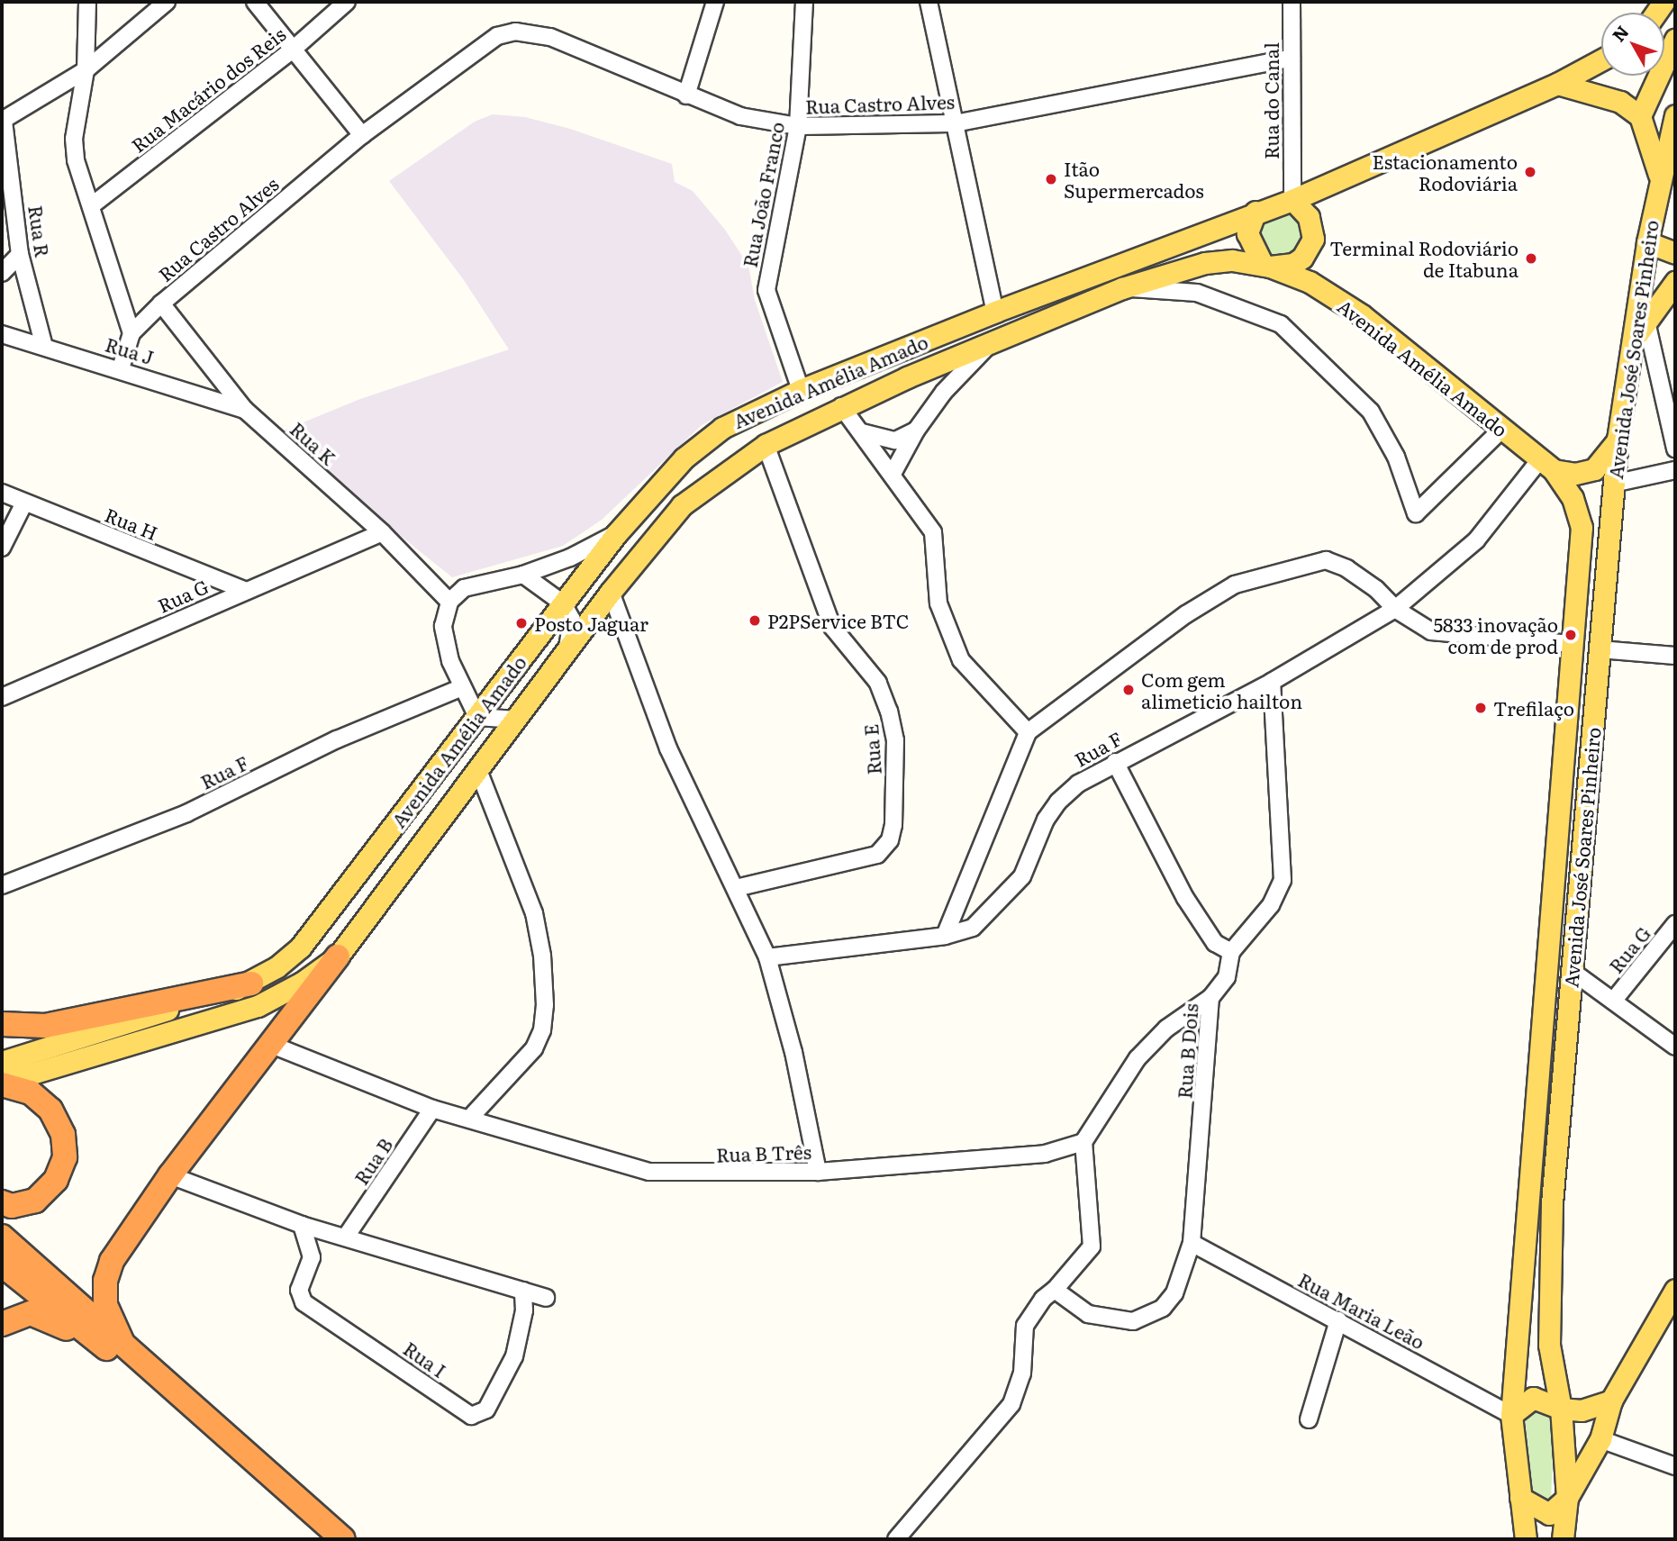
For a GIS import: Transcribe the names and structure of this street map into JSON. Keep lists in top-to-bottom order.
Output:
{
  "streets": {
    "main road": ["Avenida José Soares Pinheiro", "Avenida Amélia Amado"],
    "street": [
      "Rua Macário dos Reis",
      "Rua do Canal",
      "Rua Castro Alves",
      "Rua João Franco",
      "Rua R",
      "Rua J",
      "Rua K",
      "Rua H",
      "Rua G",
      "Rua F",
      "Rua E",
      "Rua B Dois",
      "Rua B Três",
      "Rua B",
      "Rua Maria Leão",
      "Rua I"
    ]
  },
  "crossings": [
    ["Rua do Canal", "Rua Castro Alves"],
    ["Rua do Canal", "Avenida Amélia Amado"],
    ["Rua Castro Alves", "Rua João Franco"],
    ["Rua Castro Alves", "Rua J"],
    ["Rua Castro Alves", "Rua K"],
    ["Rua João Franco", "Avenida Amélia Amado"],
    ["Rua R", "Rua J"],
    ["Avenida José Soares Pinheiro", "Avenida Amélia Amado"],
    ["Avenida José Soares Pinheiro", "Rua F"],
    ["Avenida José Soares Pinheiro", "Rua Maria Leão"],
    ["Rua J", "Rua K"],
    ["Avenida Amélia Amado", "Rua F"],
    ["Avenida Amélia Amado", "Rua E"],
    ["Rua K", "Rua G"],
    ["Rua H", "Rua G"],
    ["Rua F", "Rua B Dois"],
    ["Rua B Dois", "Rua Maria Leão"],
    ["Rua B Três", "Rua B"]
  ],
  "places": [
    "Estacionamento Rodoviária",
    "Itão Supermercados",
    "Terminal Rodoviário de Itabuna",
    "P2PService BTC",
    "Posto Jaguar",
    "5833 inovação com de prod",
    "Com gem alimeticio hailton",
    "Trefilaço"
  ],
  "north": "top left"
}
